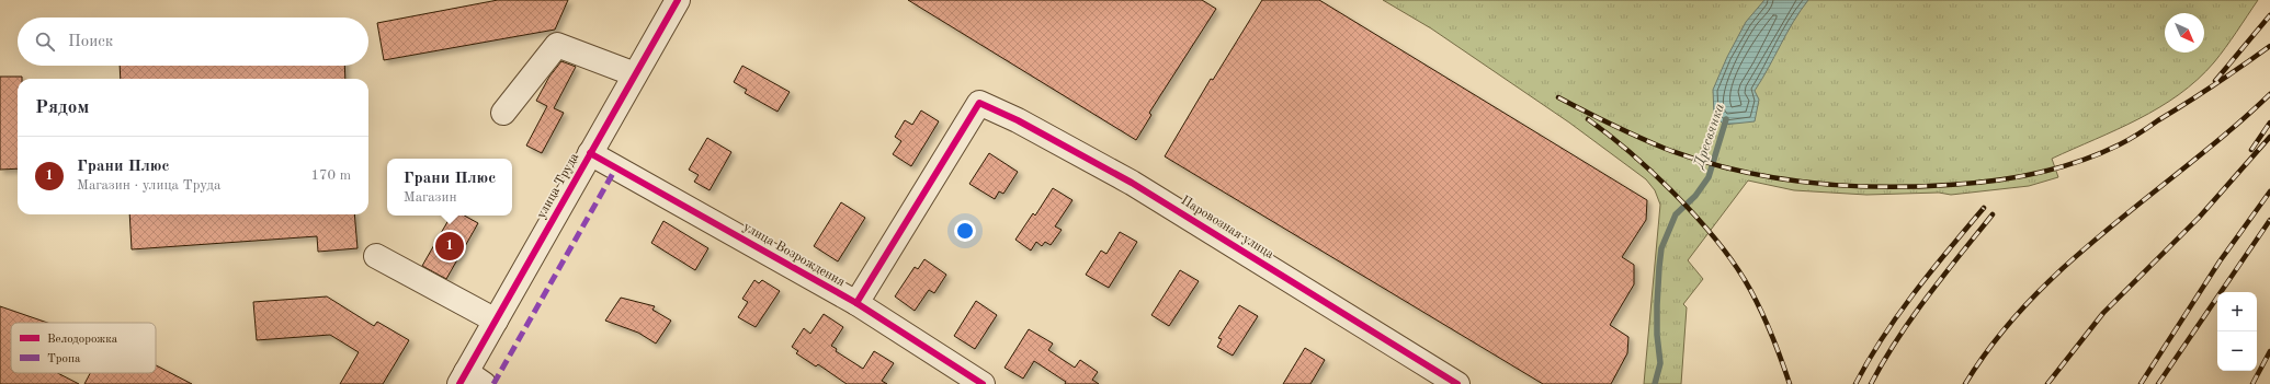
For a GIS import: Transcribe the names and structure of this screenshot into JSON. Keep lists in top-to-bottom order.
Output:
{
  "streets": {
    "street": ["улица Труда", "Паровозная улица", "улица Возрождения"]
  },
  "crossings": [
    ["улица Труда", "улица Возрождения"],
    ["Паровозная улица", "улица Возрождения"]
  ],
  "water": ["Дресвянка"],
  "legend": ["Велодорожка", "Тропа"],
  "north": "bottom right",
  "page": {
    "search": "Поиск",
    "heading": "Рядом",
    "list": [
      {
        "mark": "1",
        "name": "Грани Плюс",
        "note": "Магазин · улица Труда",
        "value": "170 m"
      }
    ],
    "popup": ["Грани Плюс", "Магазин"],
    "pins": "1",
    "map_buttons": ["+", "−"]
  }
}
